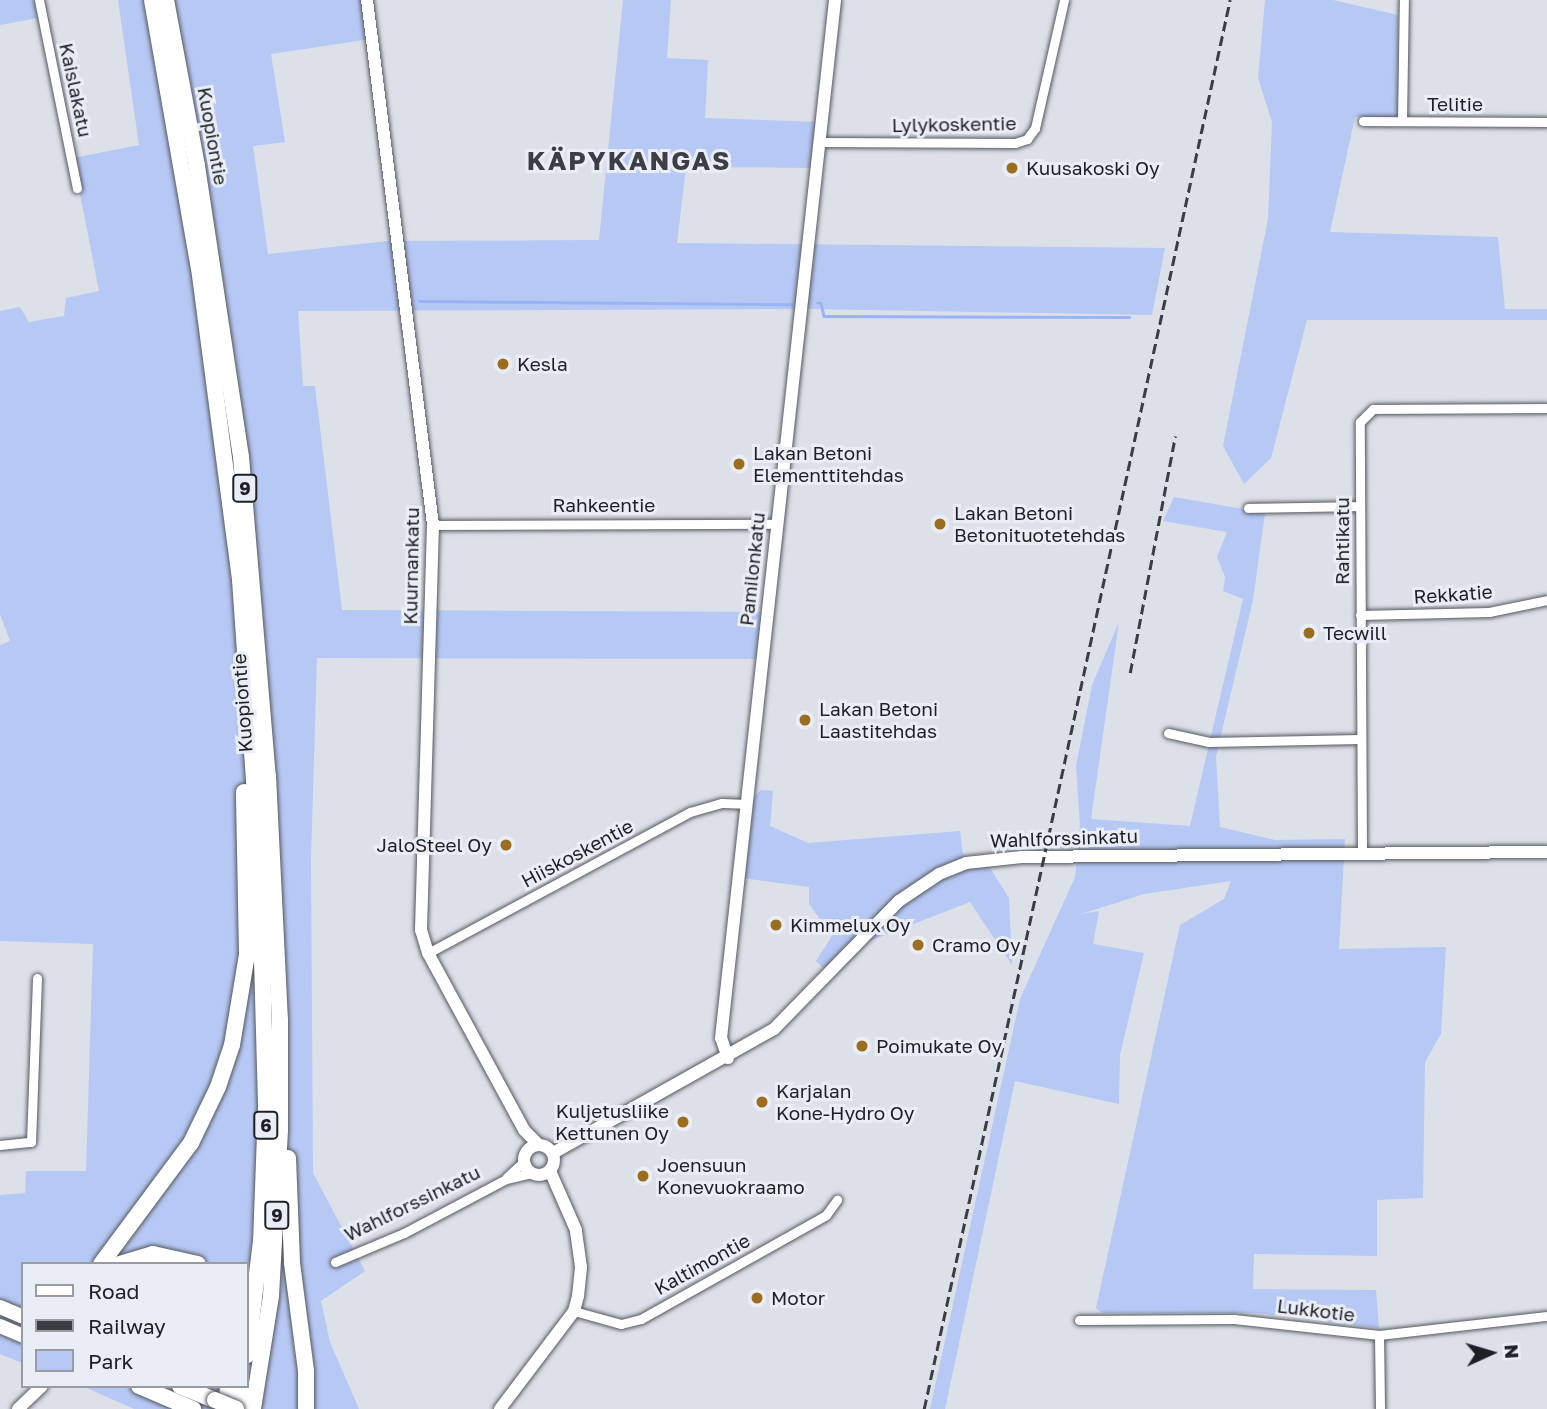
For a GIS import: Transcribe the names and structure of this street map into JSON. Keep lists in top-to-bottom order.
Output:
{
  "streets": {
    "highway": ["Kuopiontie", "9", "6"],
    "street": [
      "Kaislakatu",
      "Telitie",
      "Lylykoskentie",
      "Rahkeentie",
      "Rahtikatu",
      "Kuurnankatu",
      "Pamilonkatu",
      "Rekkatie",
      "Wahlforssinkatu",
      "Hiiskoskentie",
      "Kaltimontie",
      "Lukkotie"
    ]
  },
  "crossings": [
    ["Lylykoskentie", "Pamilonkatu"],
    ["Rahkeentie", "Kuurnankatu"],
    ["Rahkeentie", "Pamilonkatu"],
    ["Rahtikatu", "Rekkatie"],
    ["Rahtikatu", "Wahlforssinkatu"],
    ["Kuurnankatu", "Wahlforssinkatu"],
    ["Kuurnankatu", "Hiiskoskentie"],
    ["Pamilonkatu", "Wahlforssinkatu"],
    ["Pamilonkatu", "Hiiskoskentie"]
  ],
  "districts": ["KÄPYKANGAS"],
  "places": [
    "Kuusakoski Oy",
    "Kesla",
    "Lakan Betoni Elementtitehdas",
    "Lakan Betoni Betonituotetehdas",
    "Tecwill",
    "Lakan Betoni Laastitehdas",
    "JaloSteel Oy",
    "Kimmelux Oy",
    "Cramo Oy",
    "Poimukate Oy",
    "Karjalan Kone-Hydro Oy",
    "Kuljetusliike Kettunen Oy",
    "Joensuun Konevuokraamo",
    "Motor"
  ],
  "legend": ["Road", "Railway", "Park"],
  "north": "right"
}
